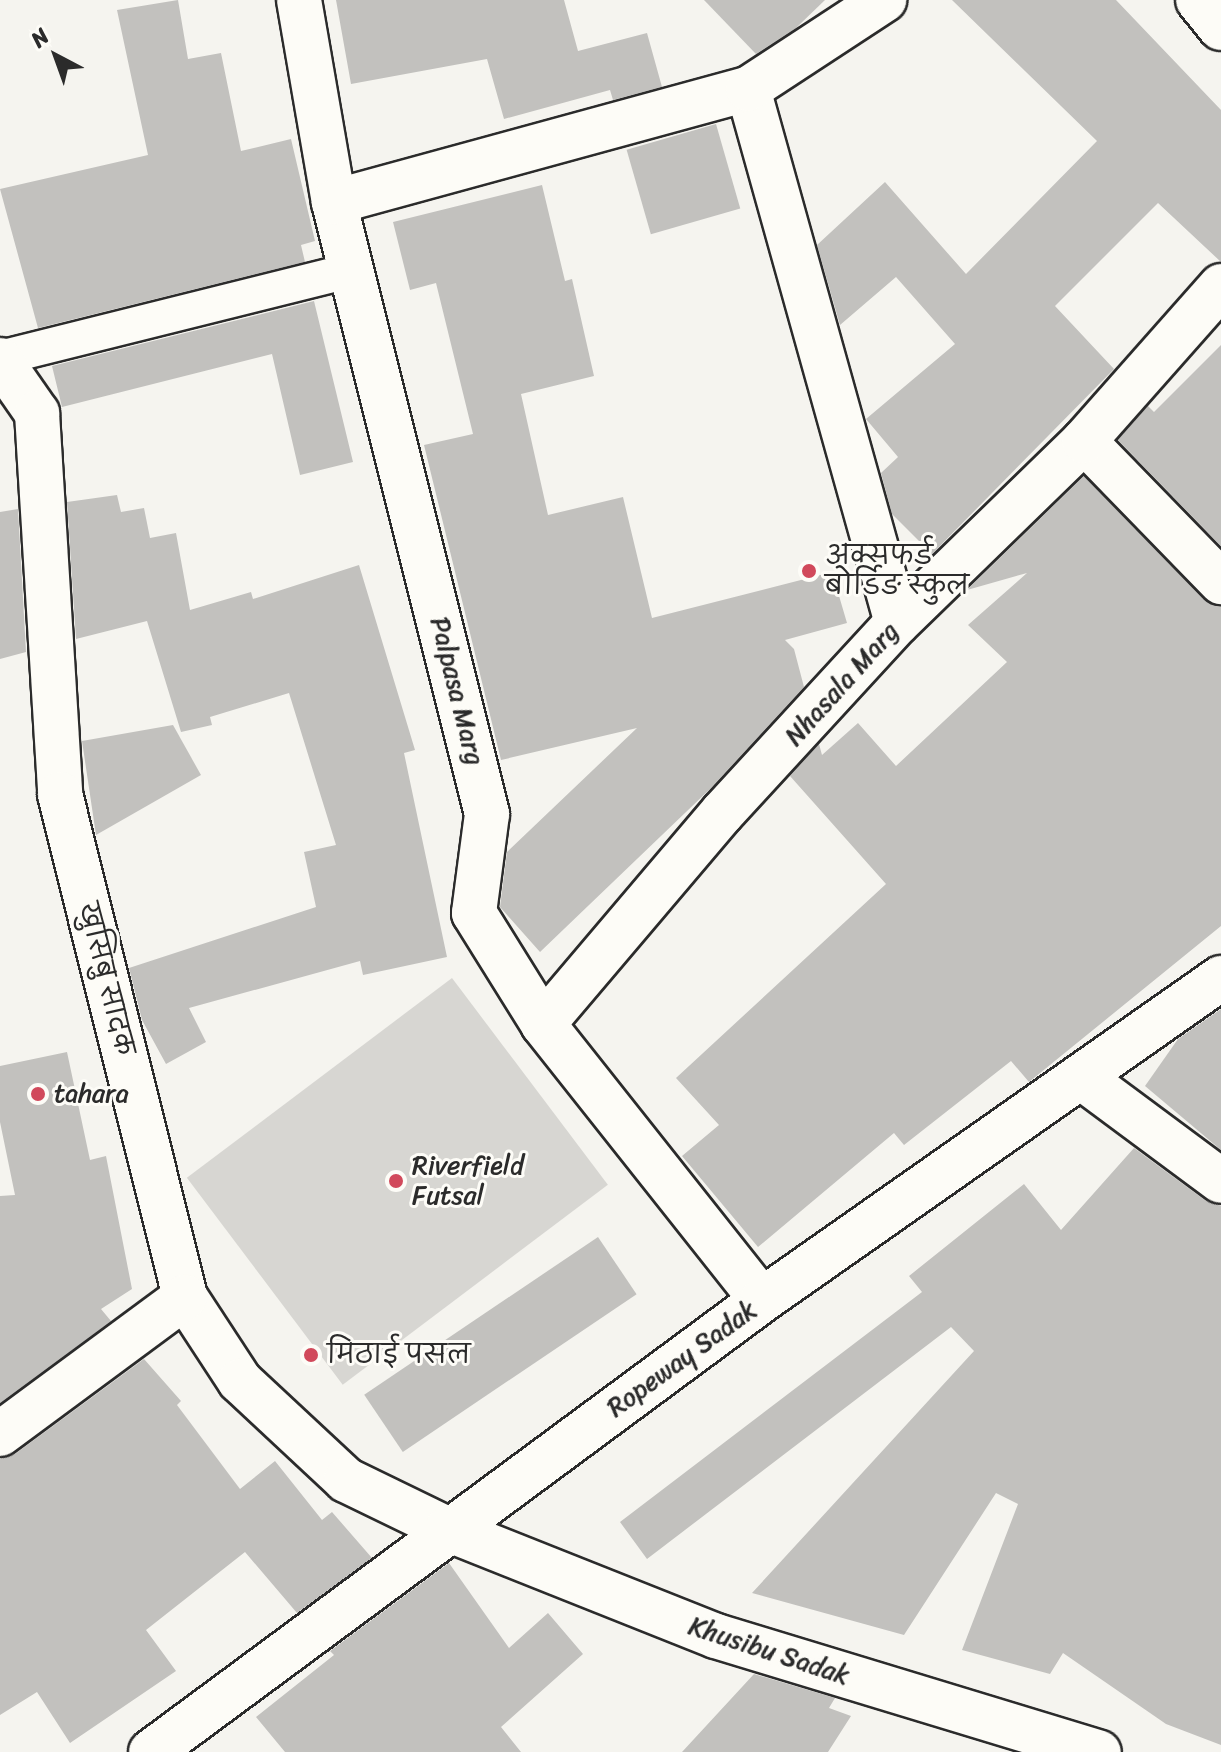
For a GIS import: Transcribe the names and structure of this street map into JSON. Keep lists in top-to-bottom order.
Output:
{
  "streets": {
    "street": [
      "Nhasala Marg",
      "Palpasa Marg",
      "खुसिबु सादक",
      "Ropeway Sadak",
      "Khusibu Sadak"
    ]
  },
  "crossings": [
    ["Nhasala Marg", "Palpasa Marg"],
    ["Palpasa Marg", "Ropeway Sadak"],
    ["खुसिबु सादक", "Ropeway Sadak"],
    ["खुसिबु सादक", "Khusibu Sadak"],
    ["Ropeway Sadak", "Khusibu Sadak"]
  ],
  "places": [
    "अक्सफर्ड बोर्डिङ स्कुल",
    "tahara",
    "Riverfield Futsal",
    "मिठाई पसल"
  ],
  "north": "top left"
}
